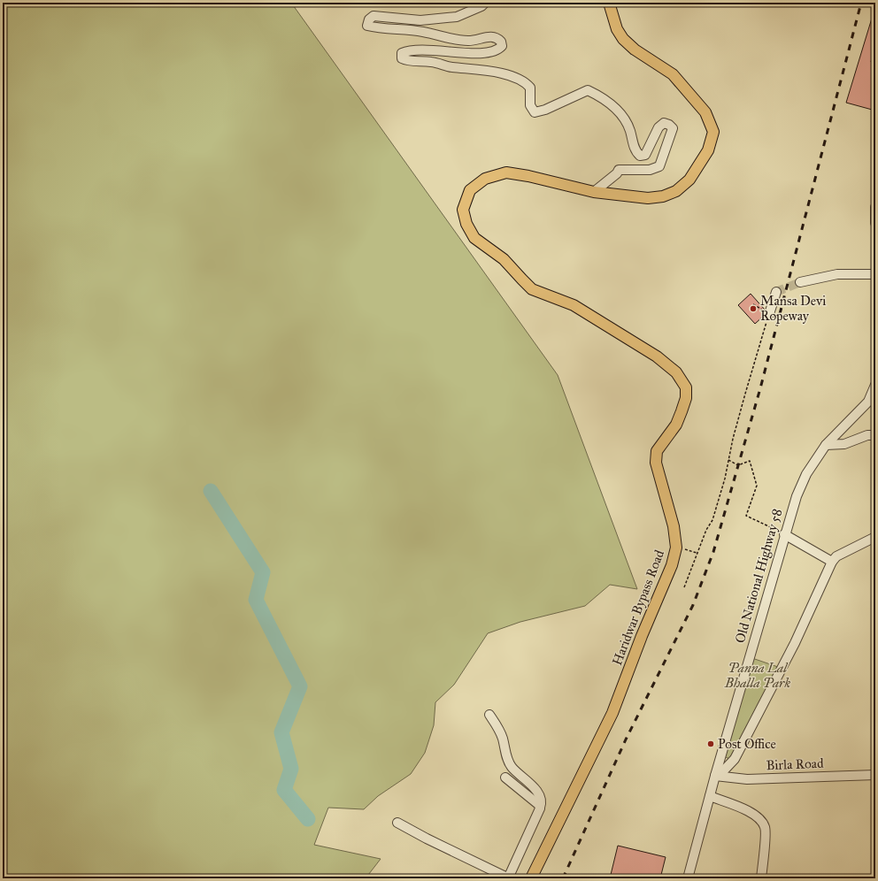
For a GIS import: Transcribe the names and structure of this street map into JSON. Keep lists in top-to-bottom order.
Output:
{
  "streets": {
    "main road": ["Haridwar Bypass Road"],
    "street": ["Old National Highway 58", "Birla Road"]
  },
  "crossings": [
    ["Old National Highway 58", "Birla Road"]
  ],
  "parks": ["Panna Lal Bhalla Park"],
  "places": ["Mansa Devi Ropeway", "Post Office"]
}
